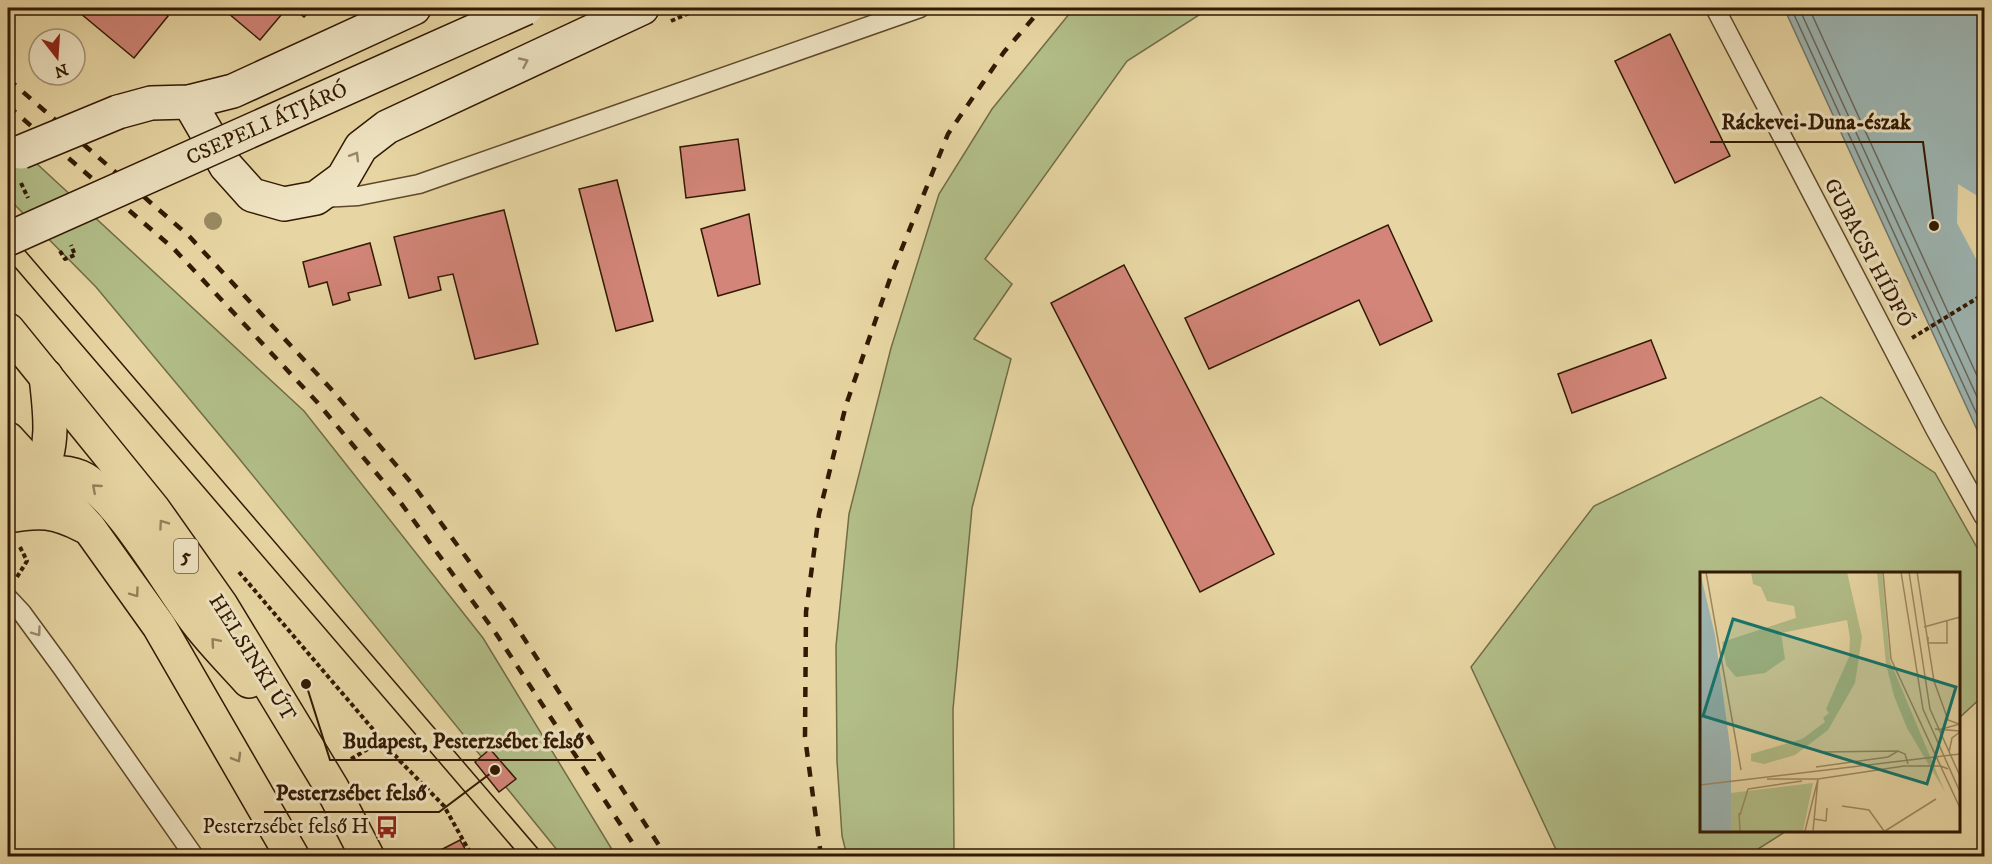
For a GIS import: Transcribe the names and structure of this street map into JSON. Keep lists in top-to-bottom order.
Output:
{
  "streets": {
    "main road": ["CSEPELI ÁTJÁRÓ", "5", "HELSINKI ÚT"],
    "lane": ["GUBACSI HÍDFŐ"]
  },
  "places": {
    "other": ["Ráckevei-Duna-észak", "Budapest, Pesterzsébet felső", "Pesterzsébet felső"],
    "bus stop": ["Pesterzsébet felső H"]
  },
  "north": "bottom"
}
